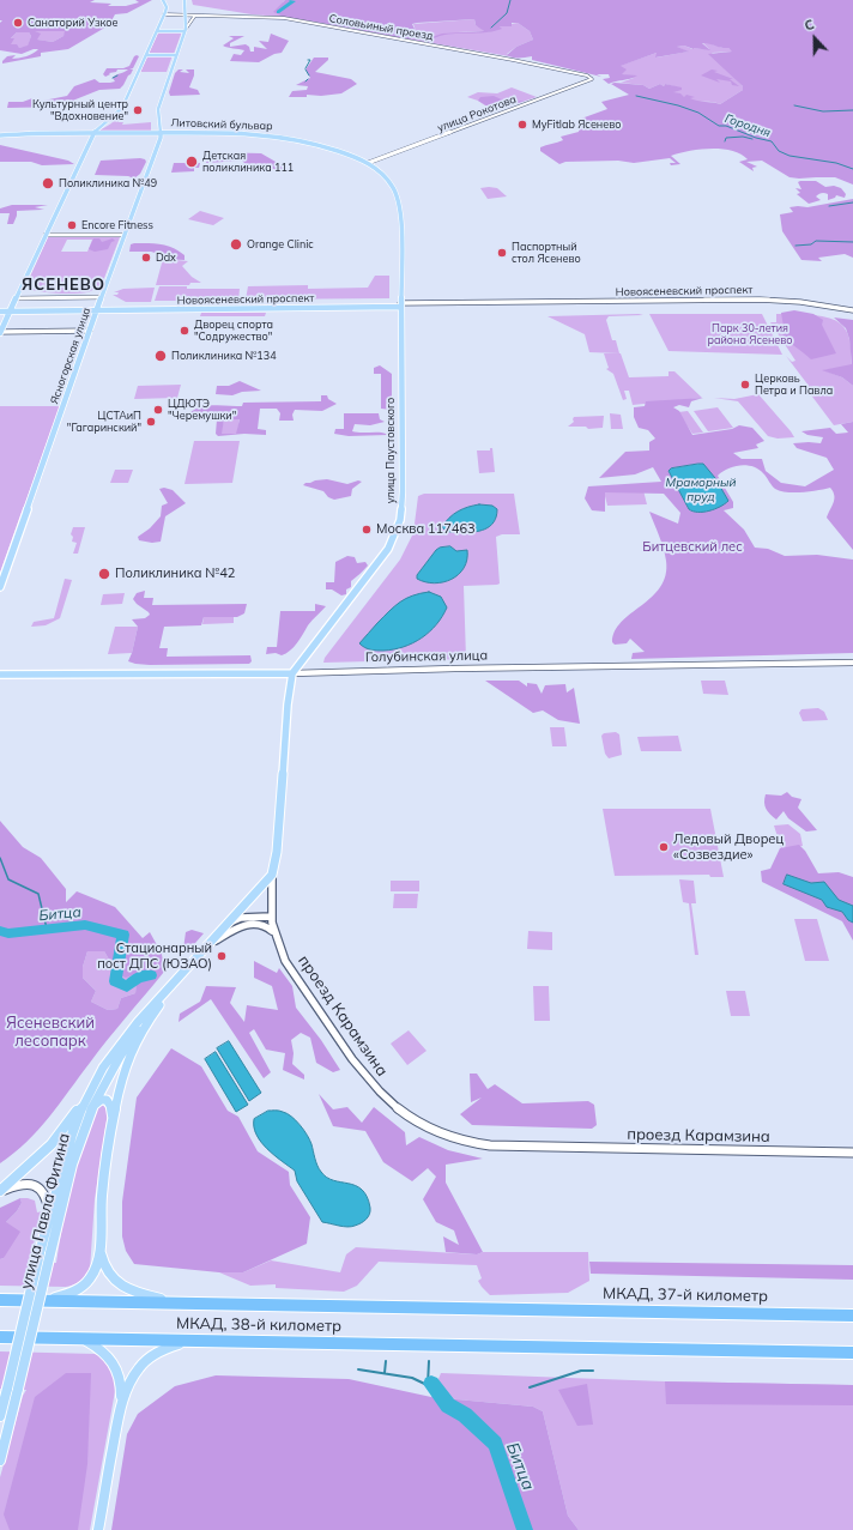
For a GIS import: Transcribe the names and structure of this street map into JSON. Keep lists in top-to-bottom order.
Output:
{
  "streets": {
    "highway": ["МКАД, 37-й километр", "МКАД, 38-й километр"],
    "main road": [
      "Литовский бульвар",
      "Новоясеневский проспект",
      "Ясногорская улица",
      "улица Паустовского",
      "Голубинская улица",
      "проезд Карамзина",
      "улица Павла Фитина"
    ],
    "street": ["Соловьиный проезд", "улица Рокотова"]
  },
  "crossings": [
    ["Соловьиный проезд", "улица Рокотова"],
    ["улица Рокотова", "Литовский бульвар"],
    ["Литовский бульвар", "Новоясеневский проспект"],
    ["Литовский бульвар", "Ясногорская улица"],
    ["Литовский бульвар", "улица Паустовского"],
    ["Новоясеневский проспект", "Ясногорская улица"],
    ["Новоясеневский проспект", "улица Паустовского"],
    ["улица Паустовского", "Голубинская улица"],
    ["улица Паустовского", "проезд Карамзина"],
    ["Голубинская улица", "проезд Карамзина"],
    ["проезд Карамзина", "улица Павла Фитина"],
    ["МКАД, 37-й километр", "МКАД, 38-й километр"]
  ],
  "districts": ["ЯСЕНЕВО"],
  "water": ["Городня", "Мраморный пруд", "Битца"],
  "parks": ["Парк 30-летия района Ясенево", "Битцевский лес", "Ясеневский лесопарк"],
  "places": [
    "Санаторий Узкое",
    "Культурный центр \"Вдохновение\"",
    "MyFitlab Ясенево",
    "Детская поликлиника 111",
    "Поликлиника №49",
    "Encore Fitness",
    "Orange Clinic",
    "Паспортный стол Ясенево",
    "Ddx",
    "Дворец спорта \"Содружество\"",
    "Поликлиника №134",
    "Церковь Петра и Павла",
    "ЦДЮТЭ \"Черемушки\"",
    "ЦСТАиП \"Гагаринский\"",
    "Москва 117463",
    "Поликлиника №42",
    "Ледовый Дворец «Созвездие»",
    "Стационарный пост ДПС (ЮЗАО)"
  ],
  "north": "top"
}
